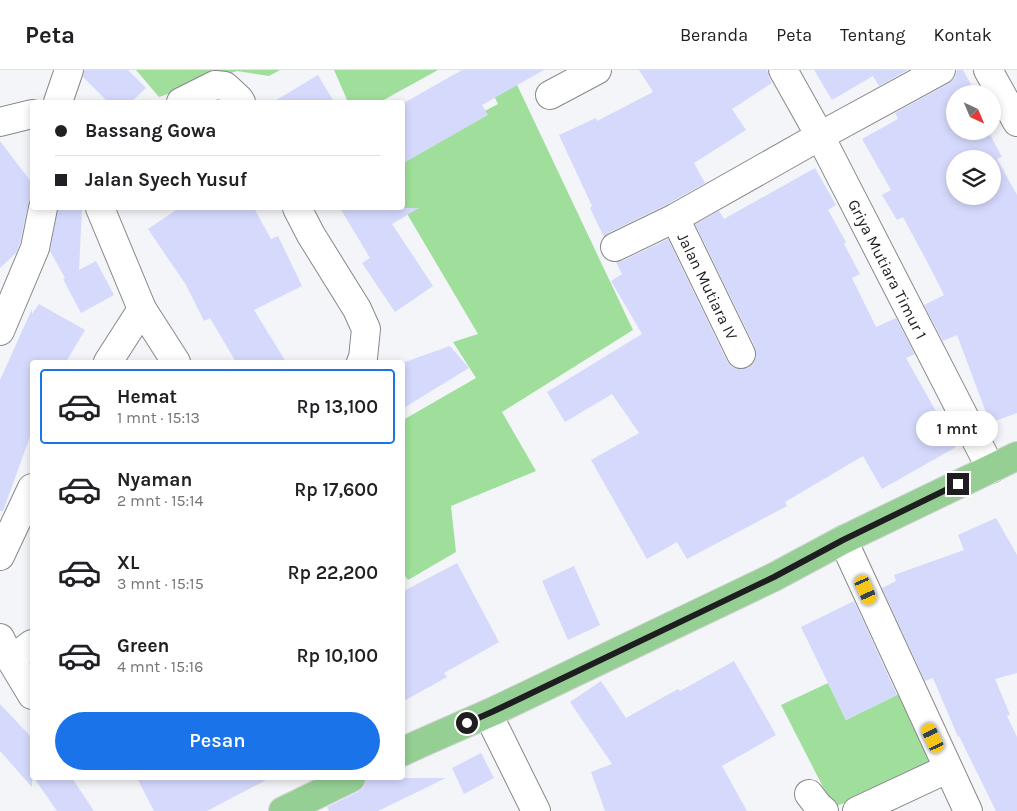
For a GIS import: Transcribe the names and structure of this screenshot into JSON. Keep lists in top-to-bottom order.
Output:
{
  "streets": {
    "street": ["Griya Mutiara Timur 1", "Jalan Mutiara IV"]
  },
  "north": "bottom right",
  "page": {
    "header": "Peta",
    "nav": [
      "Beranda",
      "Peta",
      "Tentang",
      "Kontak"
    ],
    "banner": ["Bassang Gowa", "Jalan Syech Yusuf"],
    "list": [
      {
        "name": "Hemat",
        "note": "1 mnt · 15:13",
        "value": "Rp 13,100"
      },
      {
        "name": "Nyaman",
        "note": "2 mnt · 15:14",
        "value": "Rp 17,600"
      },
      {
        "name": "XL",
        "note": "3 mnt · 15:15",
        "value": "Rp 22,200"
      },
      {
        "name": "Green",
        "note": "4 mnt · 15:16",
        "value": "Rp 10,100"
      }
    ],
    "bubble": "1 mnt",
    "buttons": "Pesan"
  }
}
